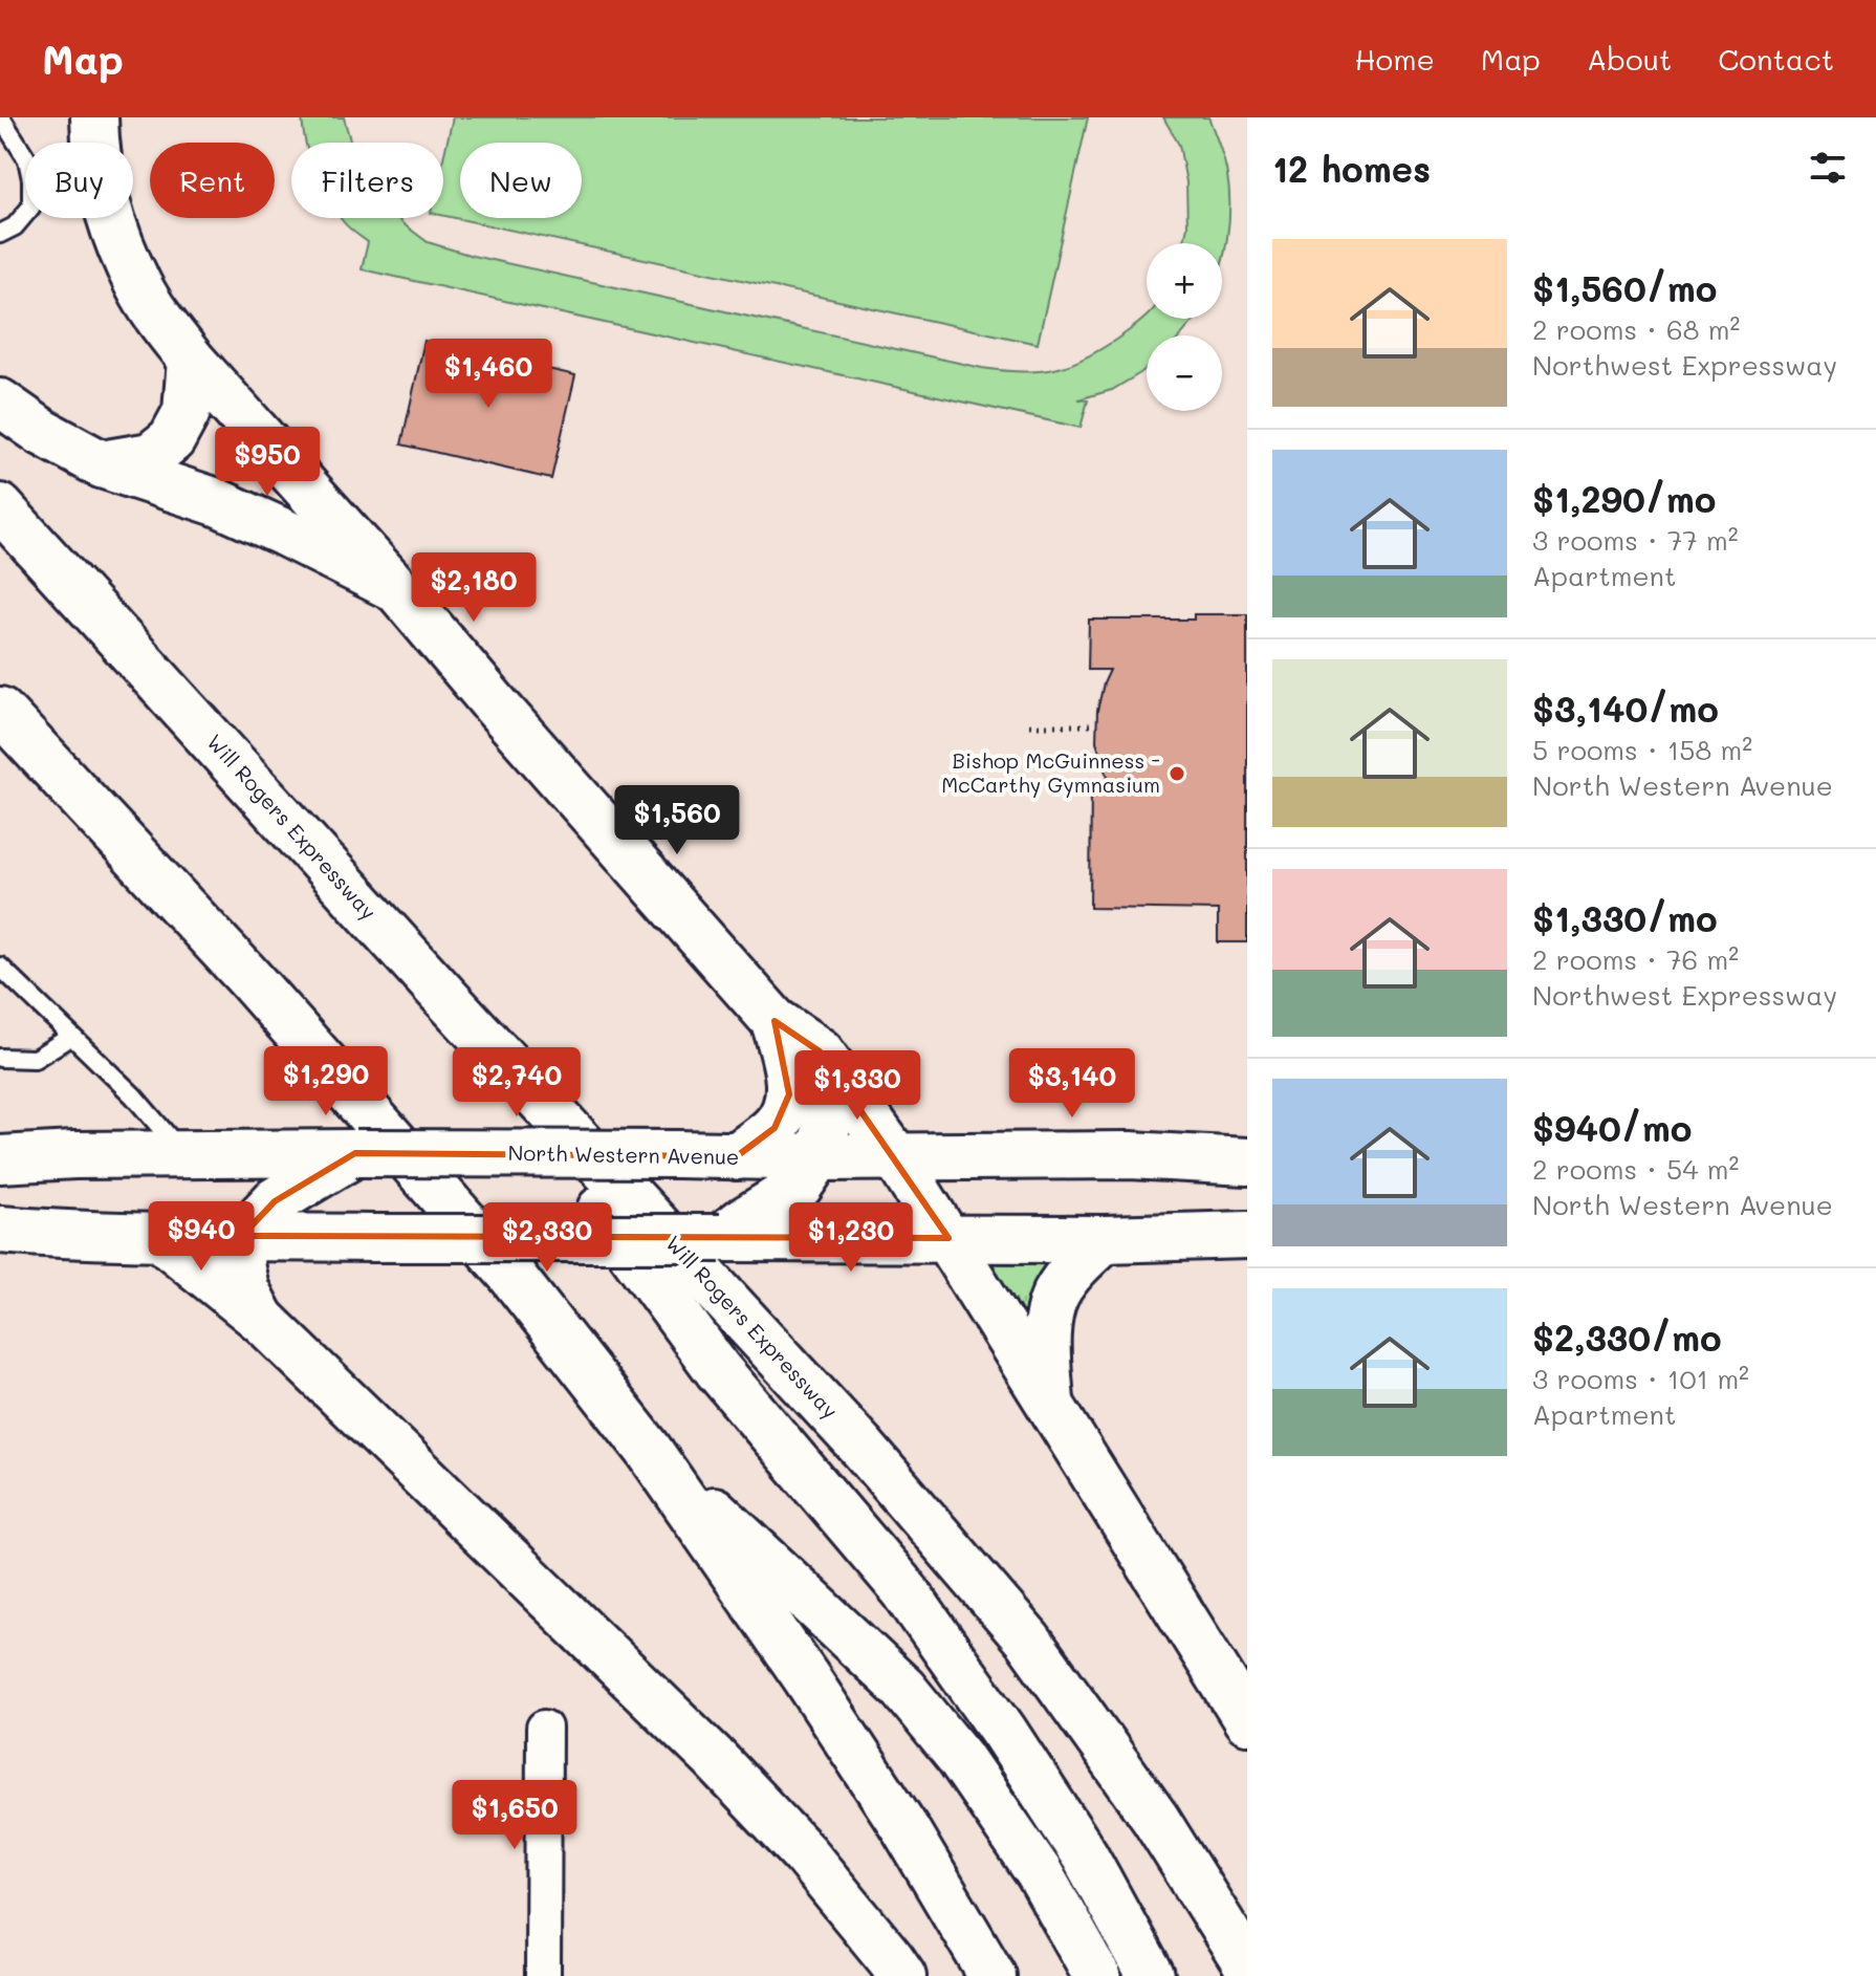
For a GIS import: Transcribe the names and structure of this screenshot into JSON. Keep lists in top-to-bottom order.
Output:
{
  "streets": {
    "main road": ["Will Rogers Expressway", "North Western Avenue"]
  },
  "places": ["Bishop McGuinness - McCarthy Gymnasium"],
  "page": {
    "header": "Map",
    "nav": [
      "Home",
      "Map",
      "About",
      "Contact"
    ],
    "heading": "12 homes",
    "chip": [
      "Buy",
      "Rent",
      "Filters",
      "New"
    ],
    "list": [
      {
        "name": "$1,560/mo",
        "note": "2 rooms · 68 m² · Northwest Expressway"
      },
      {
        "name": "$1,290/mo",
        "note": "3 rooms · 77 m² · Apartment"
      },
      {
        "name": "$3,140/mo",
        "note": "5 rooms · 158 m² · North Western Avenue"
      },
      {
        "name": "$1,330/mo",
        "note": "2 rooms · 76 m² · Northwest Expressway"
      },
      {
        "name": "$940/mo",
        "note": "2 rooms · 54 m² · North Western Avenue"
      },
      {
        "name": "$2,330/mo",
        "note": "3 rooms · 101 m² · Apartment"
      }
    ],
    "map_buttons": ["+", "−"],
    "price": [
      "$1,460",
      "$950",
      "$2,180",
      "$1,560",
      "$1,290",
      "$2,740",
      "$3,140",
      "$1,330",
      "$940",
      "$2,330",
      "$1,230",
      "$1,650"
    ]
  }
}
